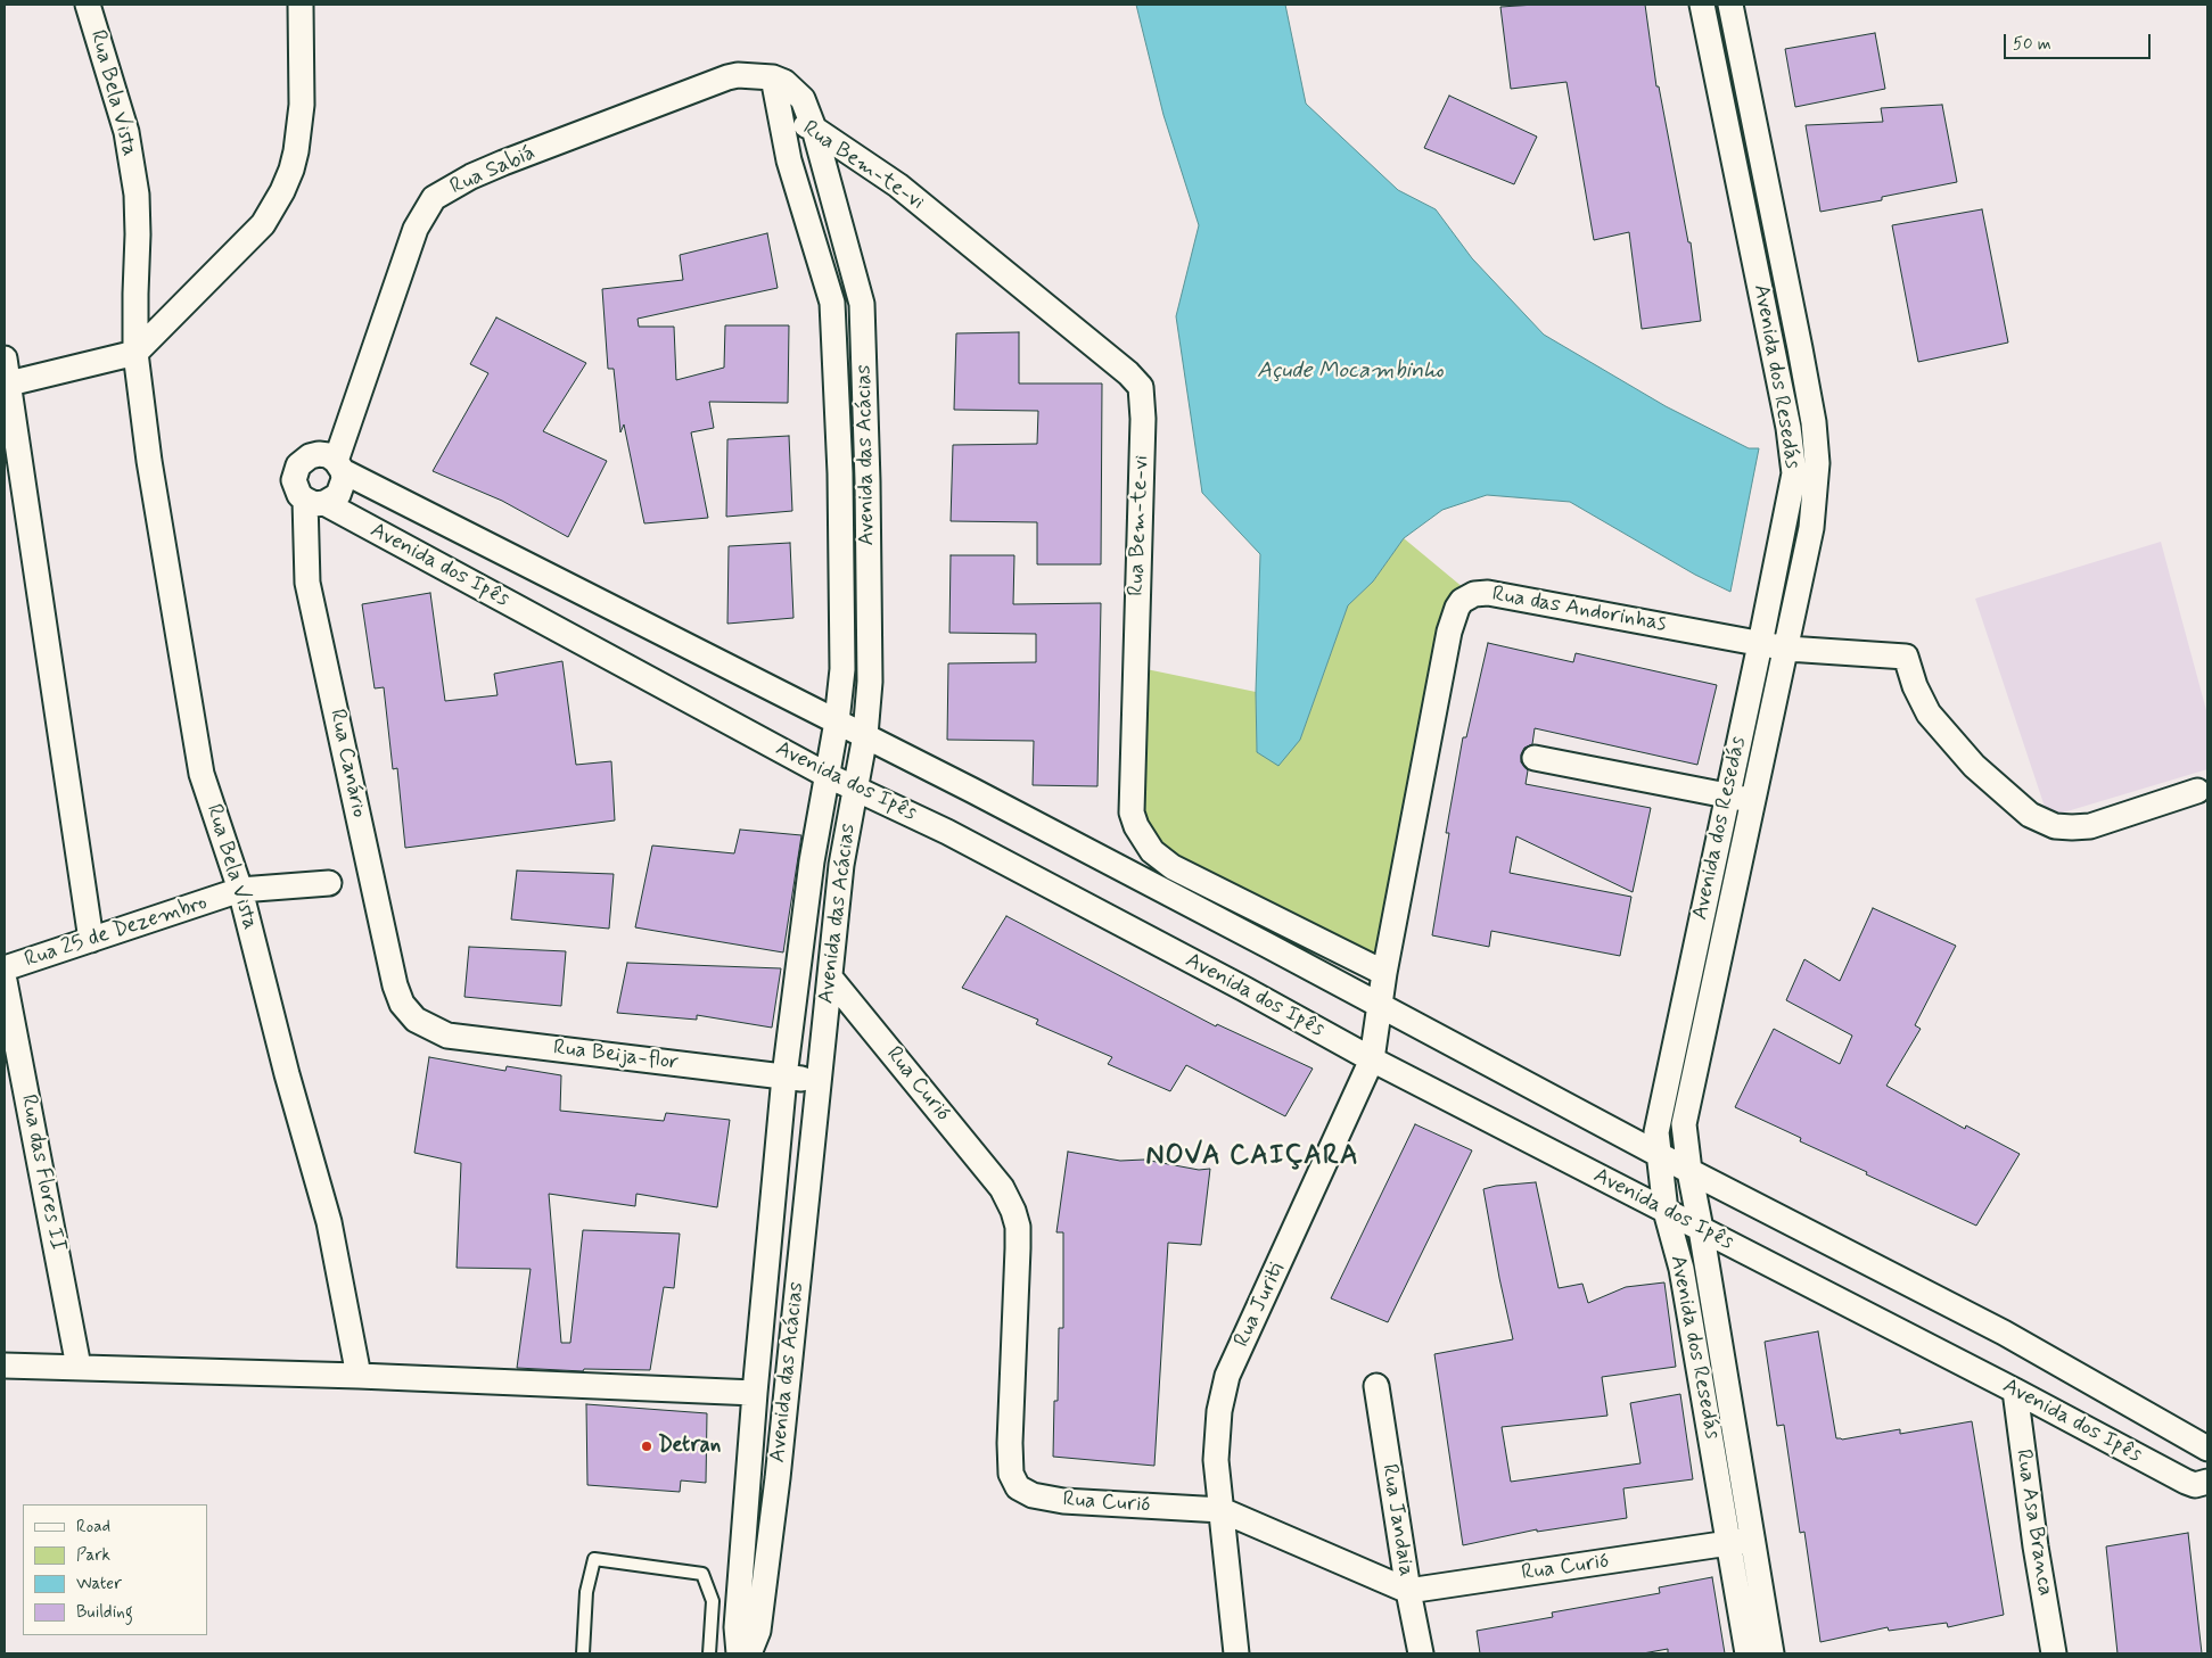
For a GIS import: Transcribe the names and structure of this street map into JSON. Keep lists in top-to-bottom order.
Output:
{
  "streets": {
    "street": [
      "Rua Bela Vista",
      "Rua Bem-te-vi",
      "Rua Sabiá",
      "Avenida dos Resedás",
      "Avenida das Acácias",
      "Avenida dos Ipês",
      "Rua das Andorinhas",
      "Rua Canário",
      "Rua 25 de Dezembro",
      "Rua Beija-flor",
      "Rua Curió",
      "Rua das Flores II",
      "Rua Juriti",
      "Rua Jandaia",
      "Rua Asa Branca"
    ]
  },
  "crossings": [
    ["Rua Bela Vista", "Rua 25 de Dezembro"],
    ["Rua Bem-te-vi", "Avenida das Acácias"],
    ["Rua Bem-te-vi", "Rua das Andorinhas"],
    ["Rua Bem-te-vi", "Rua Juriti"],
    ["Rua Sabiá", "Avenida das Acácias"],
    ["Rua Sabiá", "Avenida dos Ipês"],
    ["Rua Sabiá", "Rua Canário"],
    ["Avenida dos Resedás", "Avenida dos Ipês"],
    ["Avenida dos Resedás", "Rua das Andorinhas"],
    ["Avenida dos Resedás", "Rua Curió"],
    ["Avenida das Acácias", "Avenida dos Ipês"],
    ["Avenida das Acácias", "Rua Beija-flor"],
    ["Avenida das Acácias", "Rua Curió"],
    ["Avenida dos Ipês", "Rua Canário"],
    ["Avenida dos Ipês", "Rua Juriti"],
    ["Avenida dos Ipês", "Rua Asa Branca"],
    ["Rua das Andorinhas", "Rua Juriti"],
    ["Rua Canário", "Rua Beija-flor"],
    ["Rua Curió", "Rua Juriti"],
    ["Rua Curió", "Rua Jandaia"]
  ],
  "districts": ["NOVA CAIÇARA"],
  "water": ["Açude Mocambinho"],
  "places": ["Detran"],
  "legend": [
    "Road",
    "Park",
    "Water",
    "Building"
  ],
  "scale_bar": "50 m"
}
